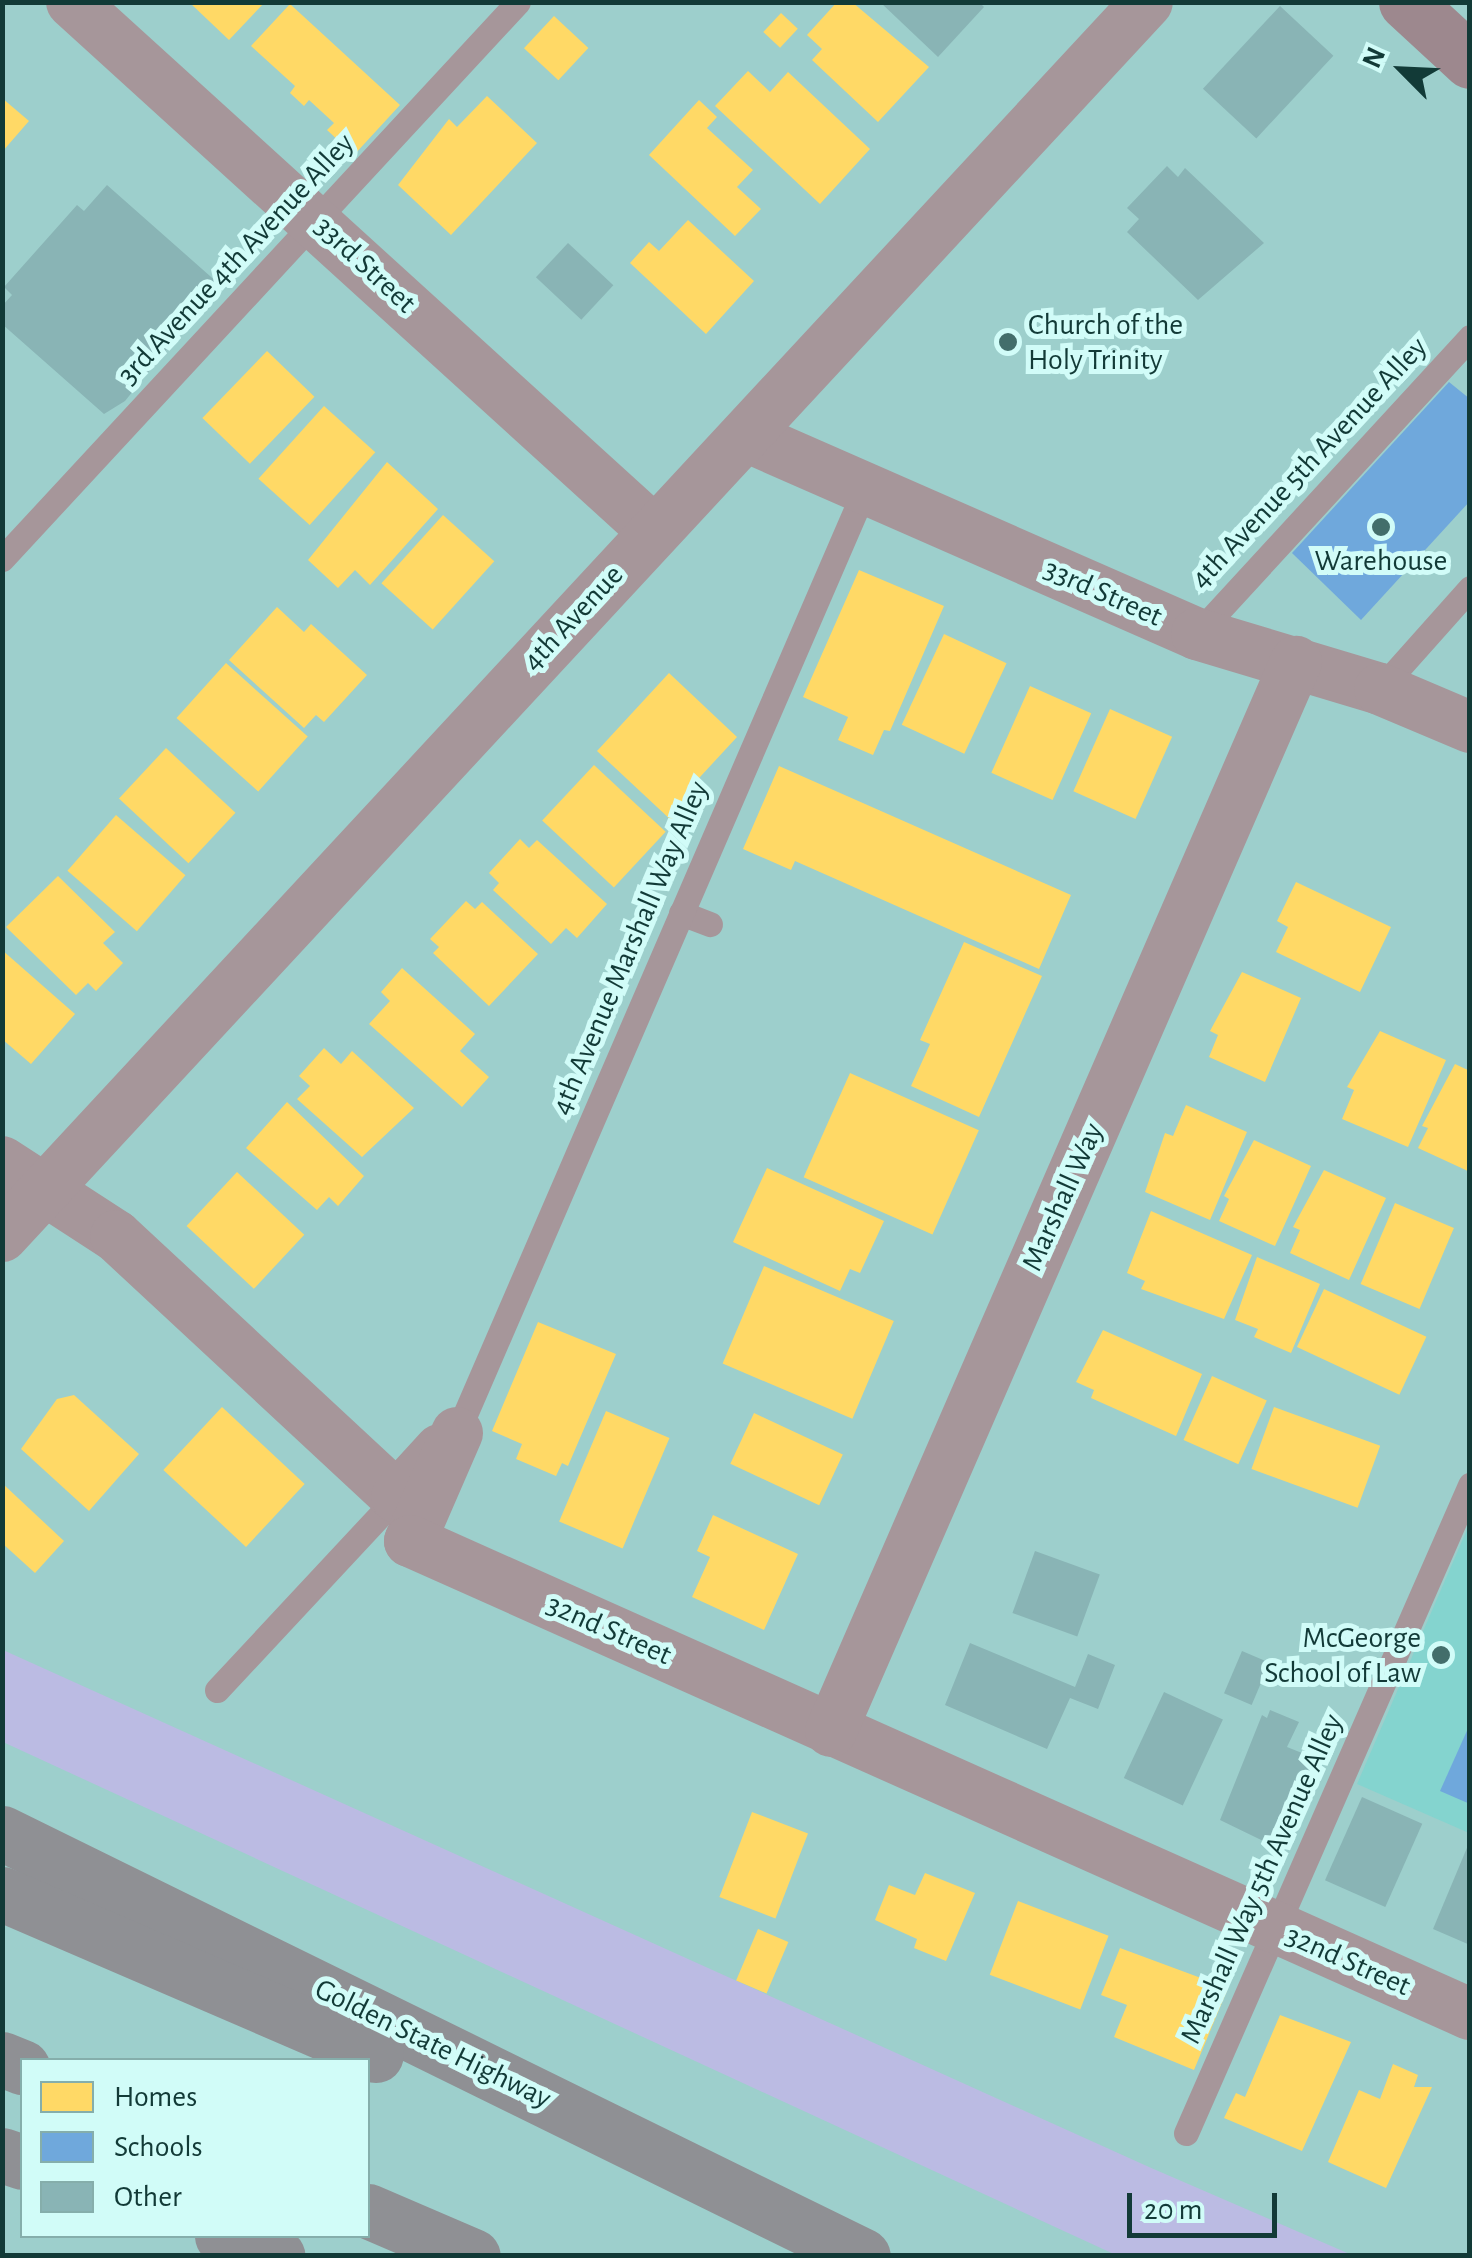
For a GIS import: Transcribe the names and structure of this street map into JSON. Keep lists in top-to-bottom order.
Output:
{
  "streets": {
    "highway": ["Golden State Highway"],
    "street": [
      "33rd Street",
      "4th Avenue",
      "Marshall Way",
      "32nd Street"
    ],
    "lane": [
      "3rd Avenue 4th Avenue Alley",
      "4th Avenue 5th Avenue Alley",
      "4th Avenue Marshall Way Alley",
      "Marshall Way 5th Avenue Alley"
    ]
  },
  "crossings": [
    ["3rd Avenue 4th Avenue Alley", "33rd Street"],
    ["33rd Street", "4th Avenue 5th Avenue Alley"],
    ["33rd Street", "4th Avenue"],
    ["33rd Street", "4th Avenue Marshall Way Alley"],
    ["33rd Street", "Marshall Way"],
    ["4th Avenue Marshall Way Alley", "32nd Street"],
    ["Marshall Way", "32nd Street"],
    ["32nd Street", "Marshall Way 5th Avenue Alley"]
  ],
  "places": ["Church of the Holy Trinity", "Warehouse", "McGeorge School of Law"],
  "legend": ["Homes", "Schools", "Other"],
  "scale_bar": "20 m",
  "north": "top left"
}
